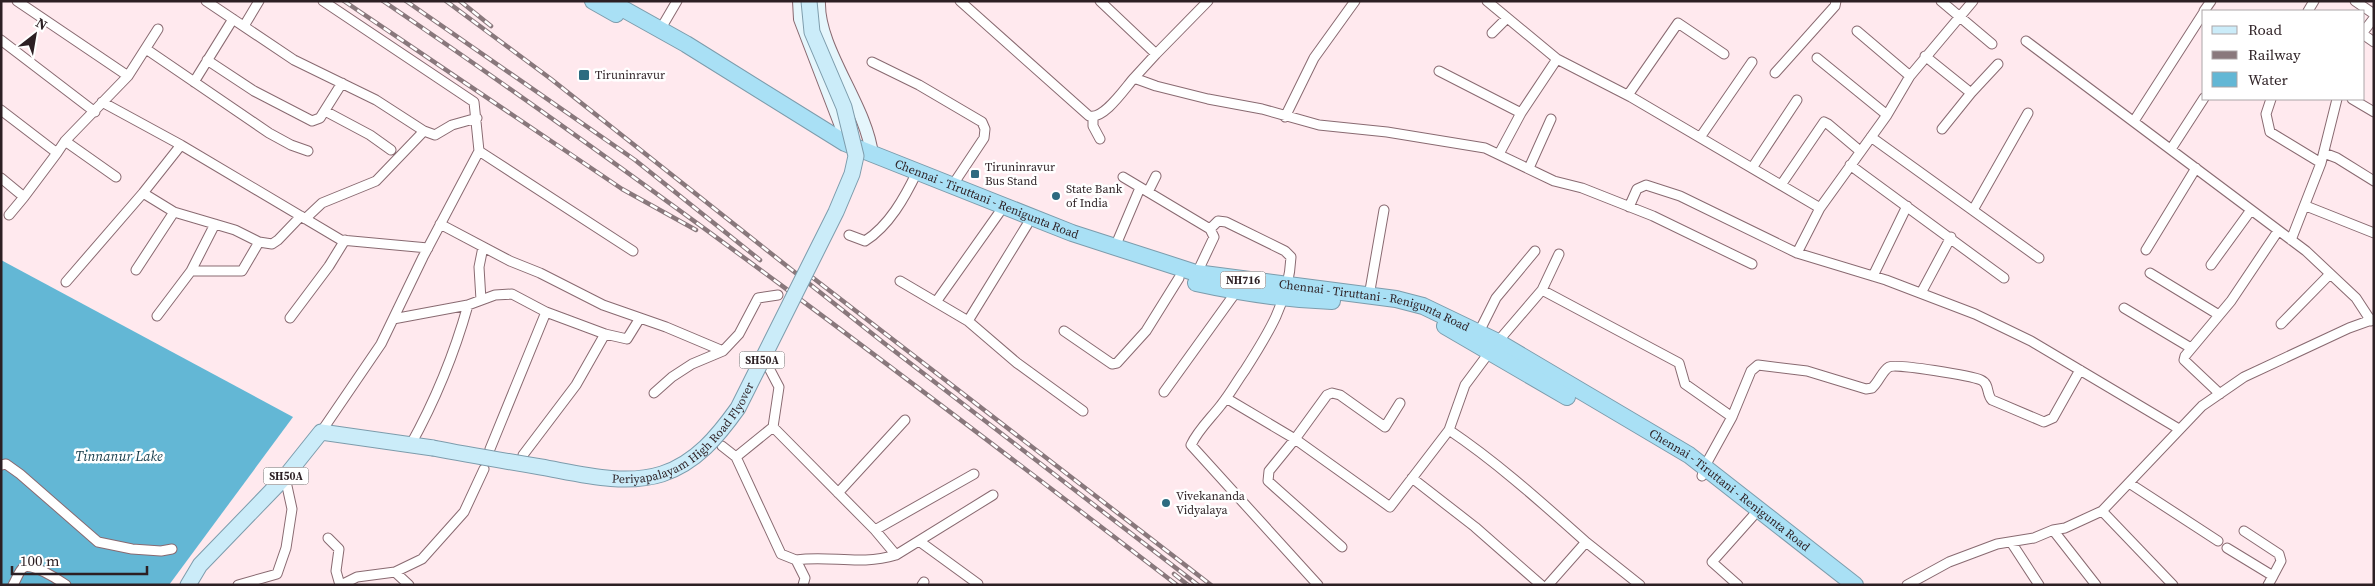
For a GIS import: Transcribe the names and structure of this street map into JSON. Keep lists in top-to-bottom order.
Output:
{
  "streets": {
    "highway": ["Chennai - Tiruttani - Renigunta Road", "NH716"],
    "main road": ["SH50A", "Periyapalayam High Road Flyover"]
  },
  "crossings": [
    ["SH50A", "Periyapalayam High Road Flyover"]
  ],
  "water": ["Tinnanur Lake"],
  "places": {
    "transit": ["Tiruninravur", "Tiruninravur Bus Stand"],
    "other": ["State Bank of India", "Vivekananda Vidyalaya"]
  },
  "legend": ["Road", "Railway", "Water"],
  "scale_bar": "100 m",
  "north": "top right"
}
